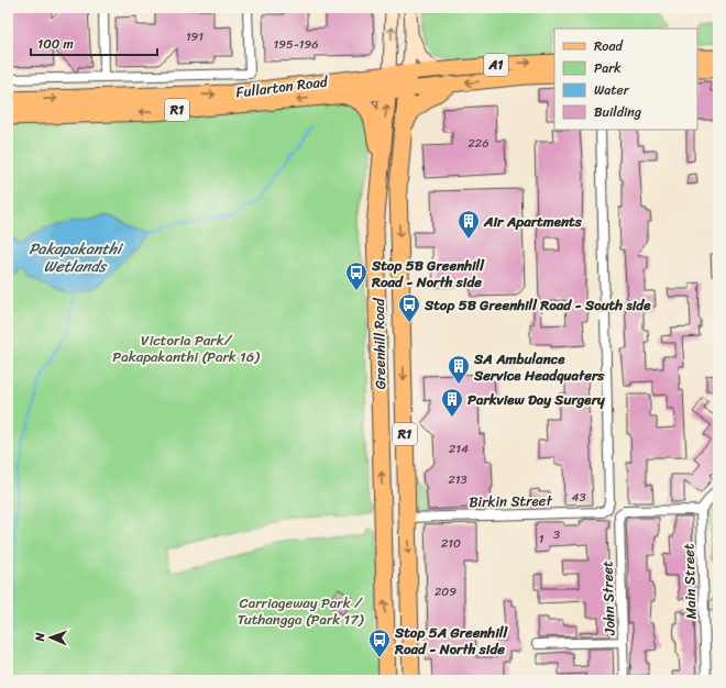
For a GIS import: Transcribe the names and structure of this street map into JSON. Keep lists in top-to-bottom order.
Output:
{
  "streets": {
    "highway": [
      "A1",
      "Fullarton Road",
      "R1",
      "Greenhill Road"
    ],
    "street": ["Birkin Street", "Main Street", "John Street"]
  },
  "crossings": [
    ["Fullarton Road", "R1"],
    ["Fullarton Road", "Greenhill Road"],
    ["R1", "Greenhill Road"],
    ["Greenhill Road", "Birkin Street"],
    ["Main Street", "John Street"]
  ],
  "water": ["Pakapakanthi Wetlands"],
  "parks": ["Victoria Park/ Pakapakanthi (Park 16)", "Carriageway Park / Tuthangga (Park 17)"],
  "places": {
    "building": ["Air Apartments", "SA Ambulance Service Headquaters", "Parkview Day Surgery"],
    "bus stop": ["Stop 5B Greenhill Road - North side", "Stop 5B Greenhill Road - South side", "Stop 5A Greenhill Road - North side"]
  },
  "house_numbers": [
    "191",
    "195-196",
    "226",
    "214",
    "213",
    "43",
    "3",
    "1",
    "210",
    "209"
  ],
  "legend": [
    "Road",
    "Park",
    "Water",
    "Building"
  ],
  "scale_bar": "100 m",
  "north": "left"
}
